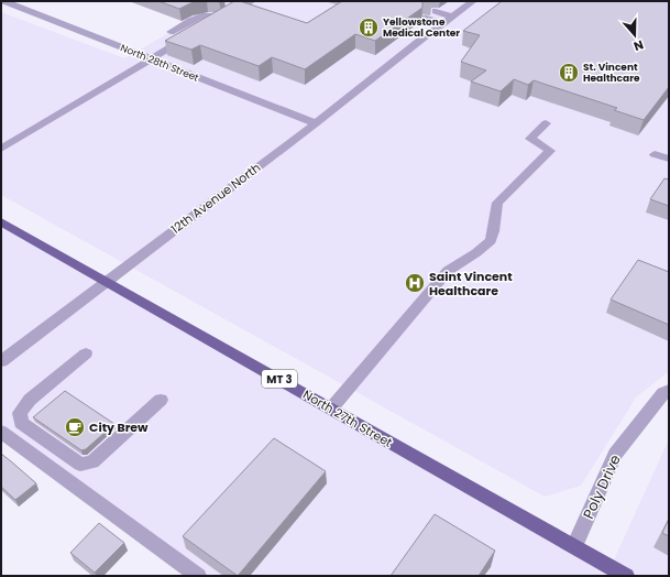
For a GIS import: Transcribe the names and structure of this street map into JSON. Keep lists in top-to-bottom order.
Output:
{
  "streets": {
    "main road": ["MT 3", "North 27th Street"],
    "street": ["North 28th Street", "12th Avenue North", "Poly Drive"]
  },
  "crossings": [
    ["North 28th Street", "12th Avenue North"],
    ["12th Avenue North", "North 27th Street"],
    ["North 27th Street", "Poly Drive"]
  ],
  "places": {
    "building": ["Yellowstone Medical Center", "St. Vincent Healthcare"],
    "hospital": ["Saint Vincent Healthcare"],
    "cafe": ["City Brew"]
  },
  "north": "bottom"
}
